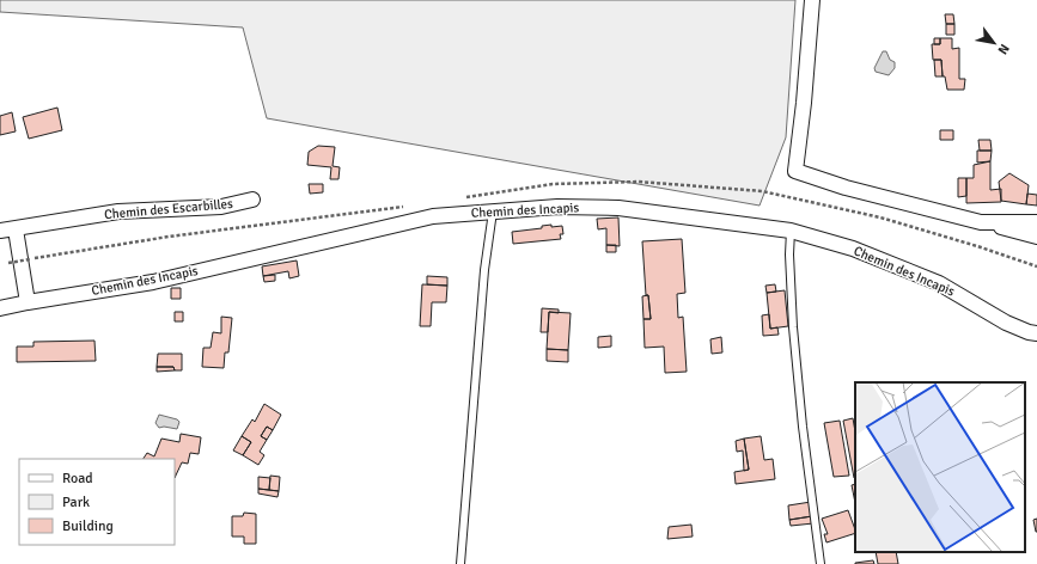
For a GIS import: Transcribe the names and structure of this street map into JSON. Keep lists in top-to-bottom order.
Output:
{
  "streets": {
    "street": ["Chemin des Escarbilles", "Chemin des Incapis"]
  },
  "legend": ["Road", "Park", "Building"],
  "north": "bottom right"
}
